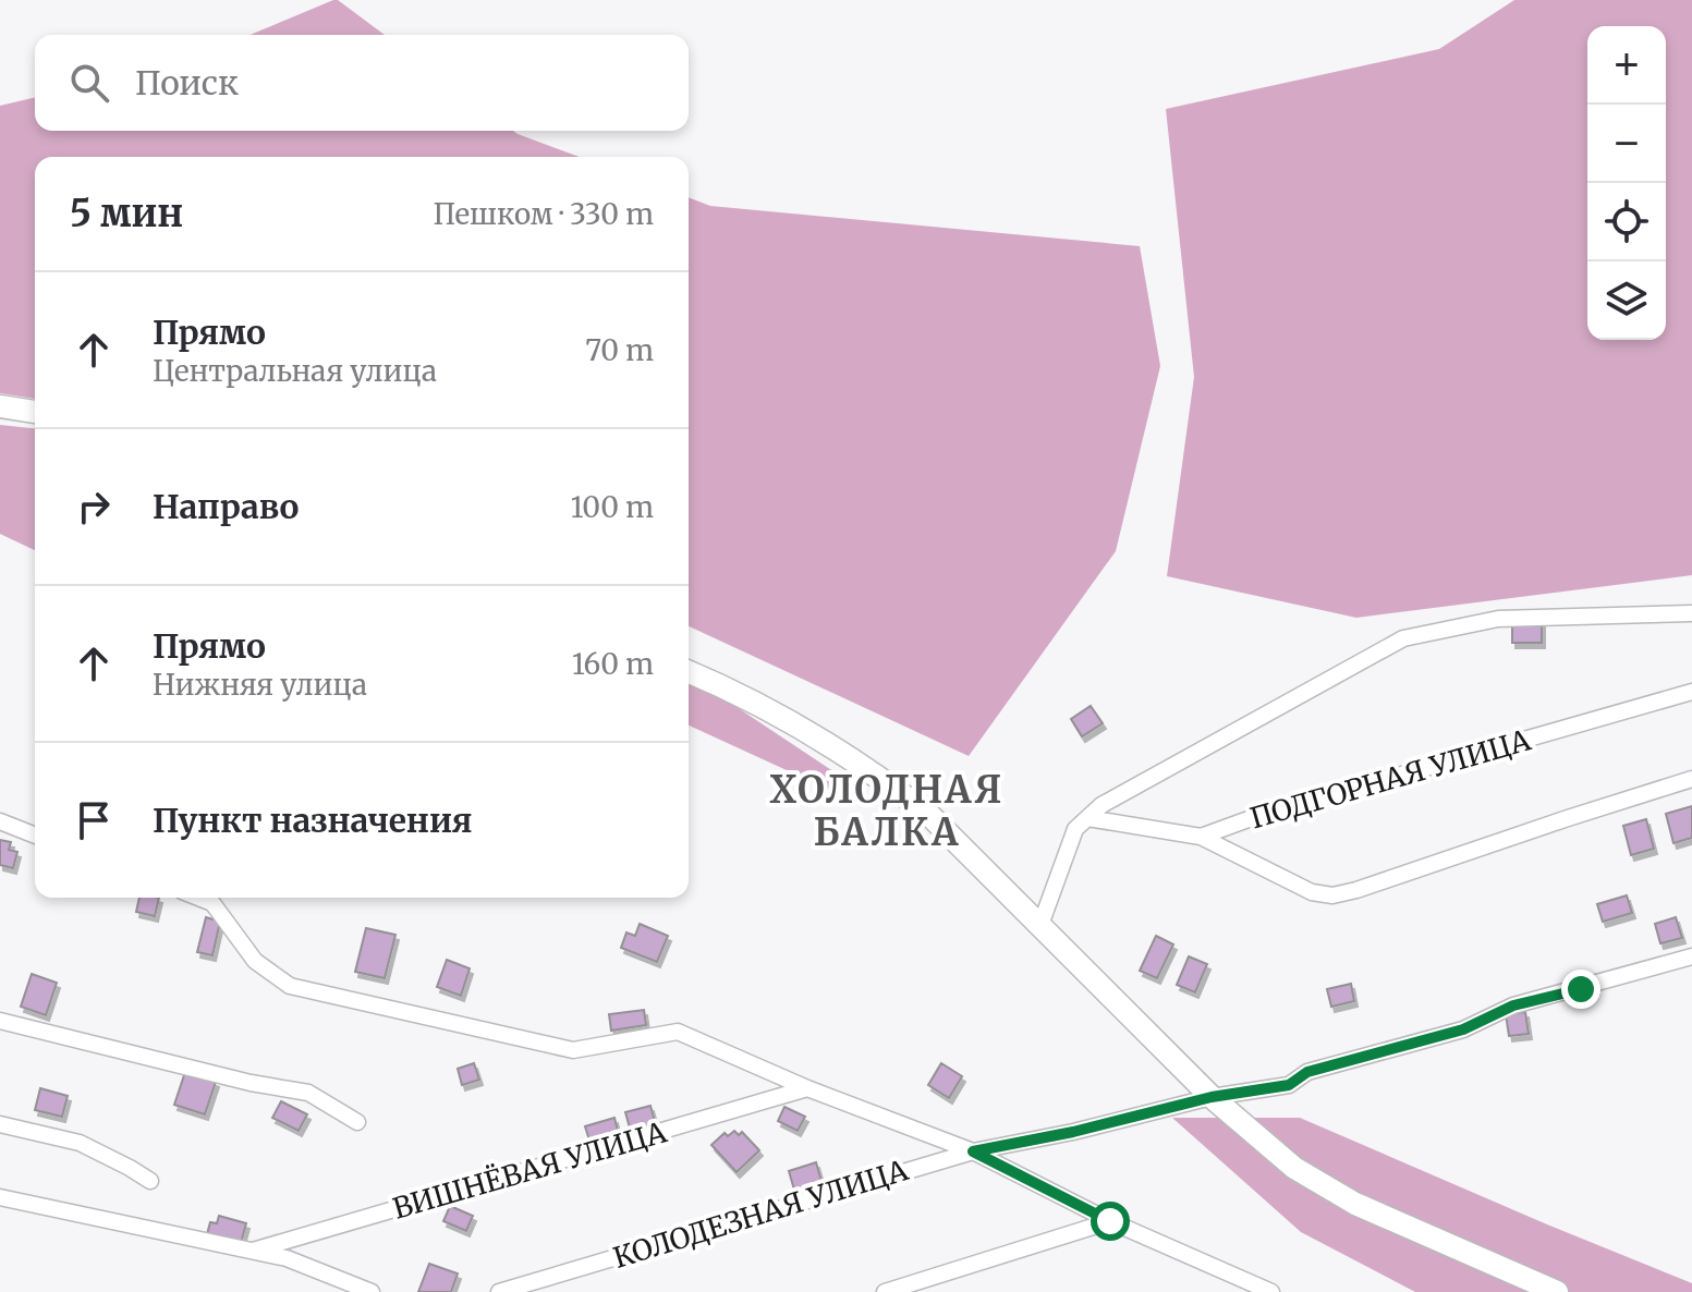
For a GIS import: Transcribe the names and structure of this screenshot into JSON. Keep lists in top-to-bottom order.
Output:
{
  "streets": {
    "street": ["ПОДГОРНАЯ УЛИЦА", "ВИШНЁВАЯ УЛИЦА", "КОЛОДЕЗНАЯ УЛИЦА"]
  },
  "districts": ["ХОЛОДНАЯ БАЛКА"],
  "page": {
    "map_buttons": ["+", "−"],
    "search": "Поиск",
    "heading": ["5 мин", "Пешком · 330 m"],
    "list": [
      ["Прямо", "Центральная улица", "70 m"],
      ["Направо", "100 m"],
      ["Прямо", "Нижняя улица", "160 m"],
      "Пункт назначения"
    ]
  }
}
